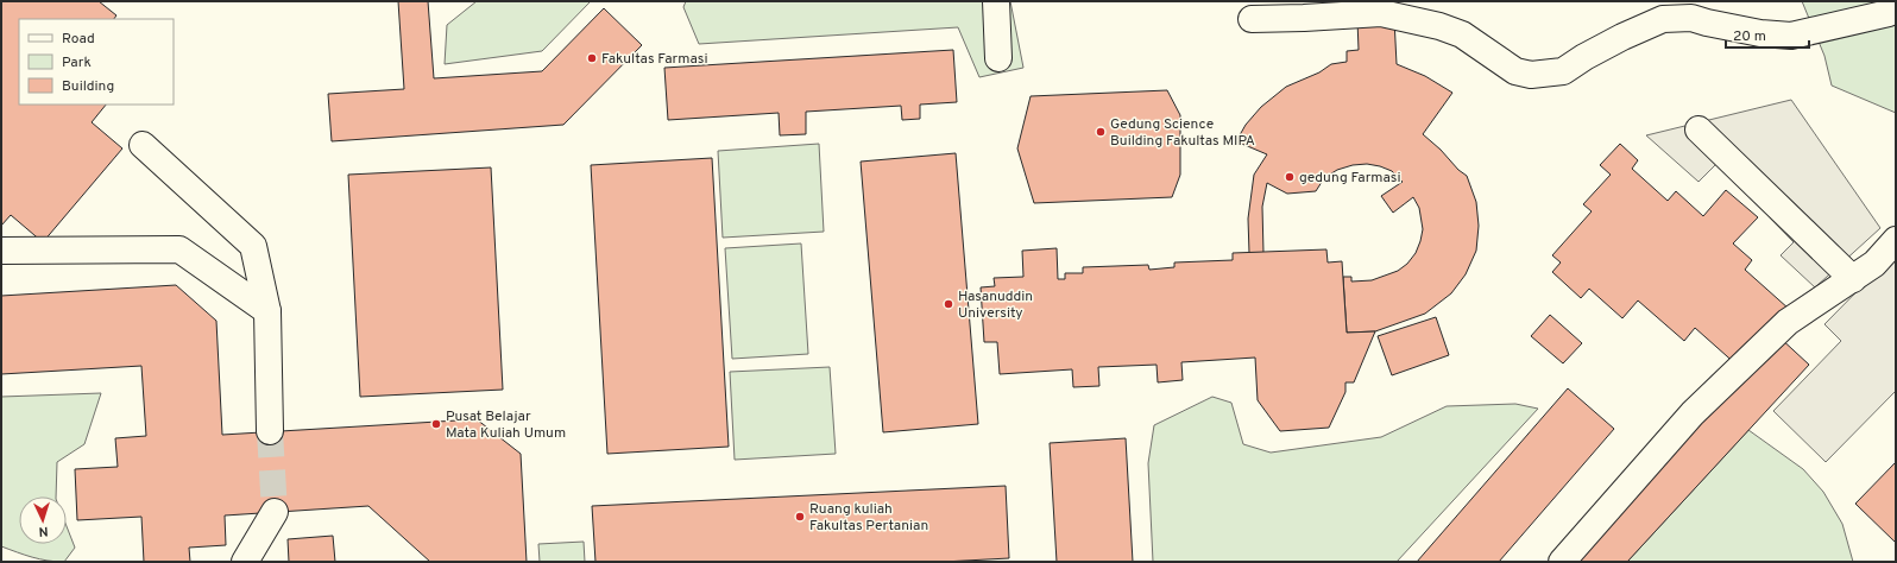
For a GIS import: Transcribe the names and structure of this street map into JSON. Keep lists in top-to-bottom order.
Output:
{
  "places": [
    "Fakultas Farmasi",
    "Gedung Science Building Fakultas MIPA",
    "gedung Farmasi",
    "Hasanuddin University",
    "Pusat Belajar Mata Kuliah Umum",
    "Ruang kuliah Fakultas Pertanian"
  ],
  "legend": ["Road", "Park", "Building"],
  "scale_bar": "20 m",
  "north": "bottom"
}
